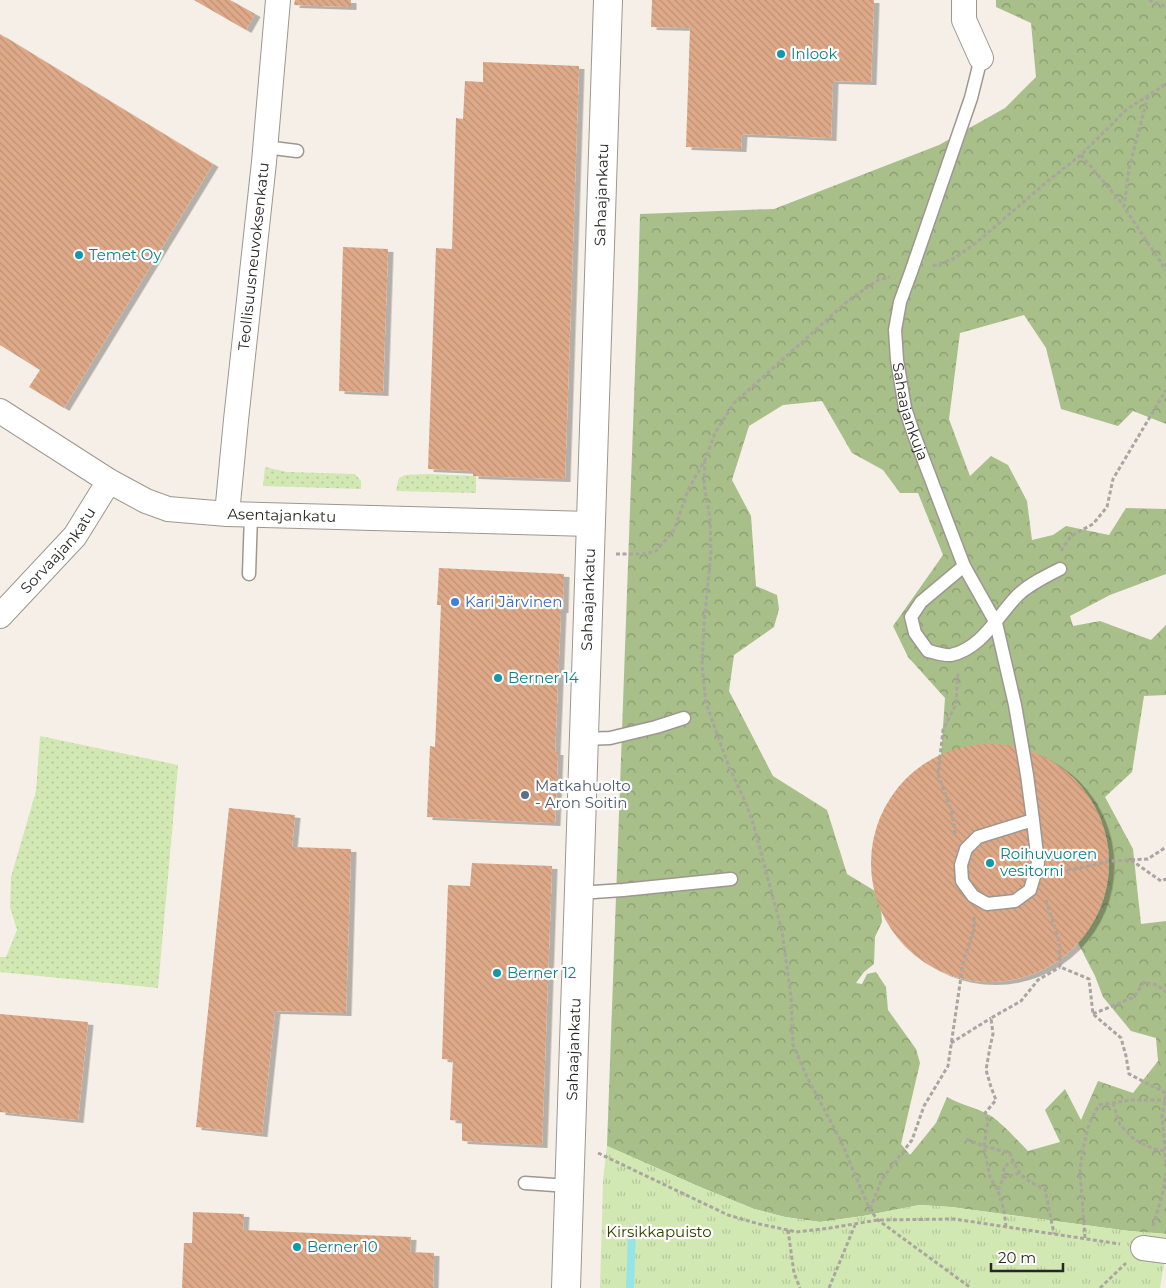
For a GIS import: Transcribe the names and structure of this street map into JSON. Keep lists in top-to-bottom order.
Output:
{
  "streets": {
    "main road": ["Sahaajankatu"],
    "street": [
      "Teollisuusneuvoksenkatu",
      "Sahaajankuja",
      "Asentajankatu",
      "Sorvaajankatu"
    ]
  },
  "crossings": [
    ["Sahaajankatu", "Asentajankatu"],
    ["Teollisuusneuvoksenkatu", "Asentajankatu"],
    ["Asentajankatu", "Sorvaajankatu"]
  ],
  "parks": ["Kirsikkapuisto"],
  "places": [
    "Inlook",
    "Temet Oy",
    "Kari Järvinen",
    "Berner 14",
    "Matkahuolto - Aron Soitin",
    "Roihuvuoren vesitorni",
    "Berner 12",
    "Berner 10"
  ],
  "scale_bar": "20 m"
}
